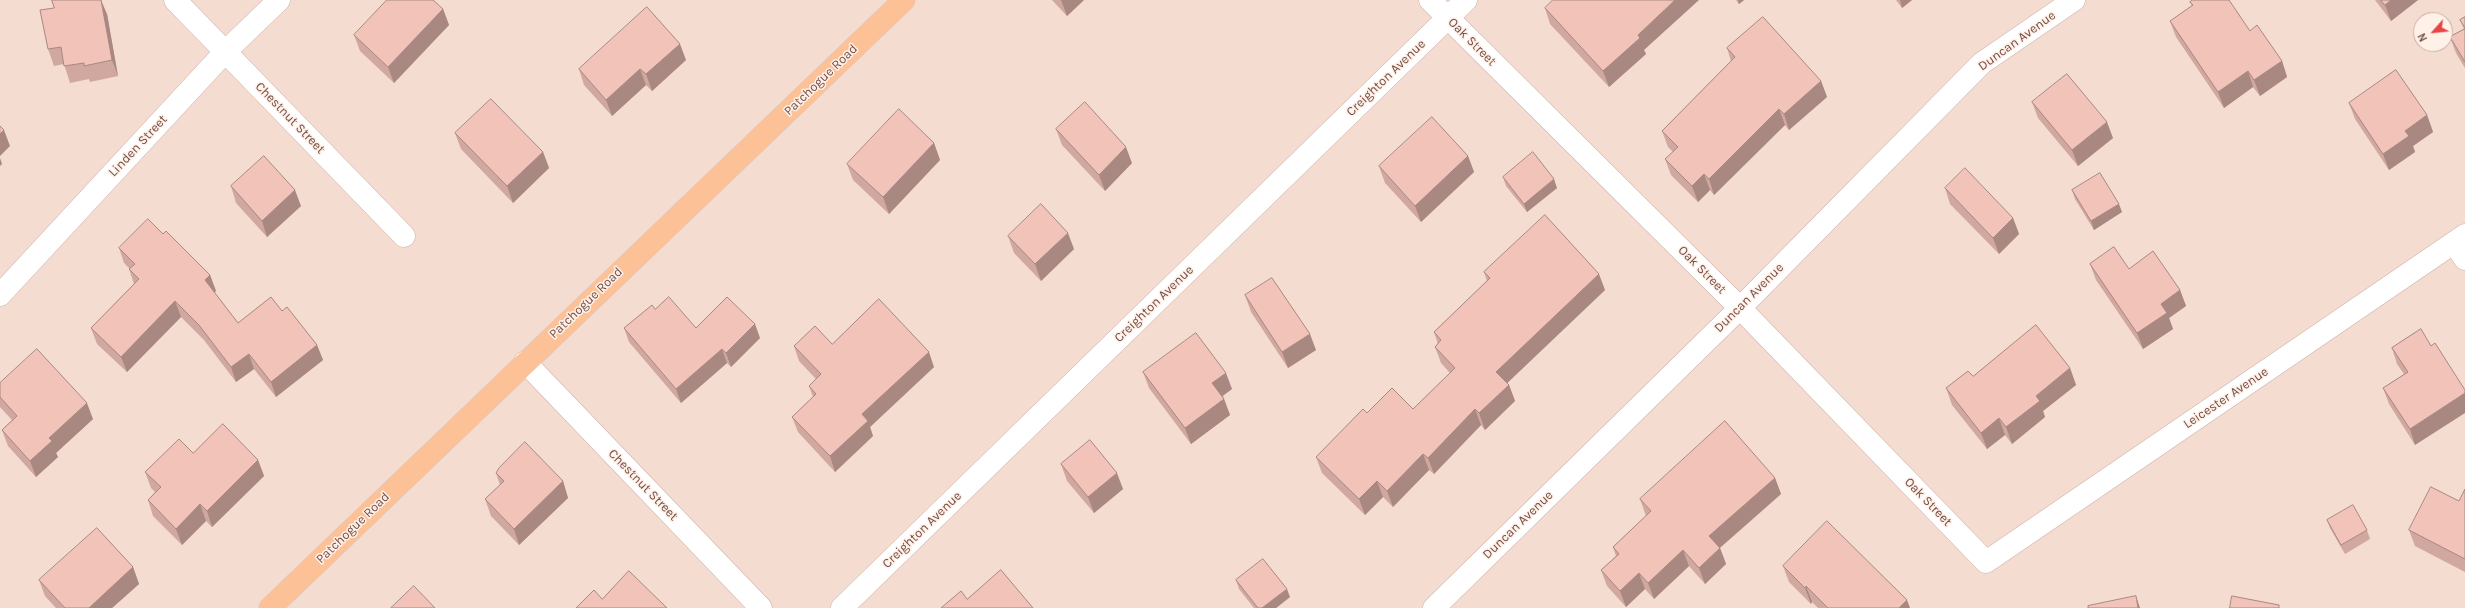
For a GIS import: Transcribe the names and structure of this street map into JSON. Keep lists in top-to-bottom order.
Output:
{
  "streets": {
    "main road": ["Patchogue Road"],
    "street": [
      "Duncan Avenue",
      "Oak Street",
      "Creighton Avenue",
      "Chestnut Street",
      "Linden Street",
      "Leicester Avenue"
    ]
  },
  "crossings": [
    ["Duncan Avenue", "Oak Street"],
    ["Oak Street", "Creighton Avenue"],
    ["Oak Street", "Leicester Avenue"],
    ["Patchogue Road", "Chestnut Street"],
    ["Chestnut Street", "Linden Street"]
  ],
  "north": "bottom left"
}
